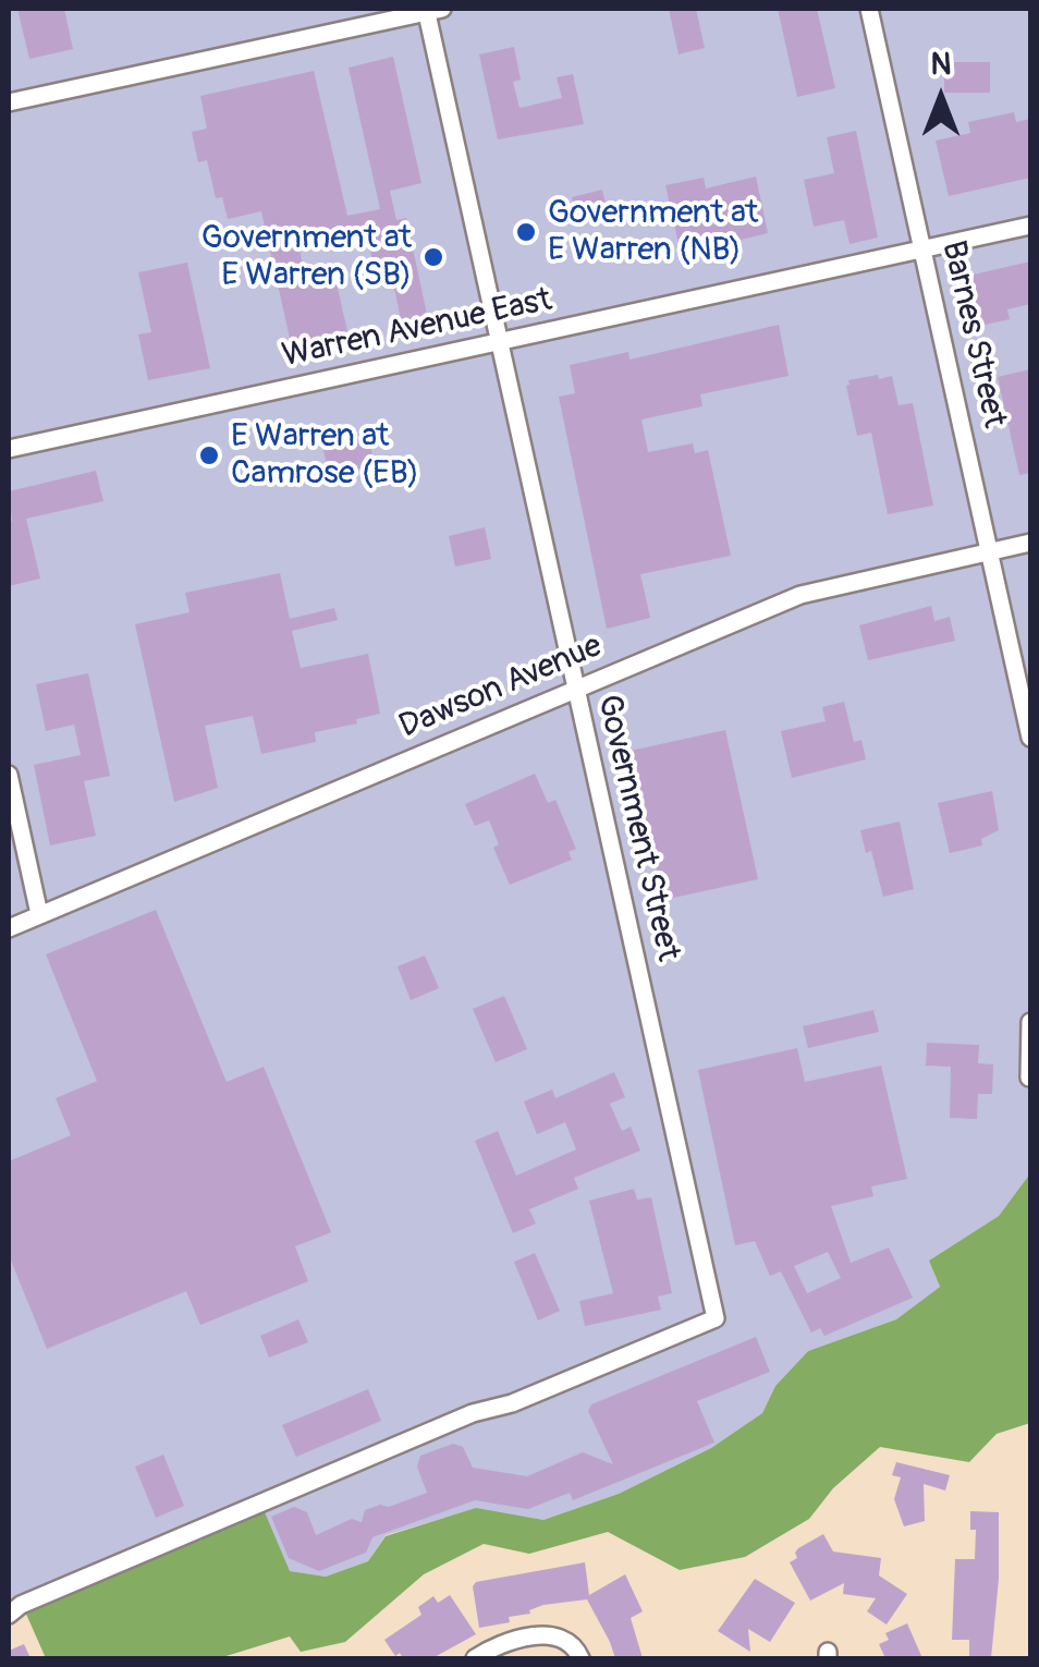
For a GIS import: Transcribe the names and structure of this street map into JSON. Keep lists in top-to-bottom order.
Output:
{
  "streets": {
    "street": [
      "Warren Avenue East",
      "Barnes Street",
      "Dawson Avenue",
      "Government Street"
    ]
  },
  "crossings": [
    ["Warren Avenue East", "Barnes Street"],
    ["Warren Avenue East", "Government Street"],
    ["Barnes Street", "Dawson Avenue"],
    ["Dawson Avenue", "Government Street"]
  ],
  "places": ["Government at E Warren (NB)", "Government at E Warren (SB)", "E Warren at Camrose (EB)"],
  "north": "top"
}
